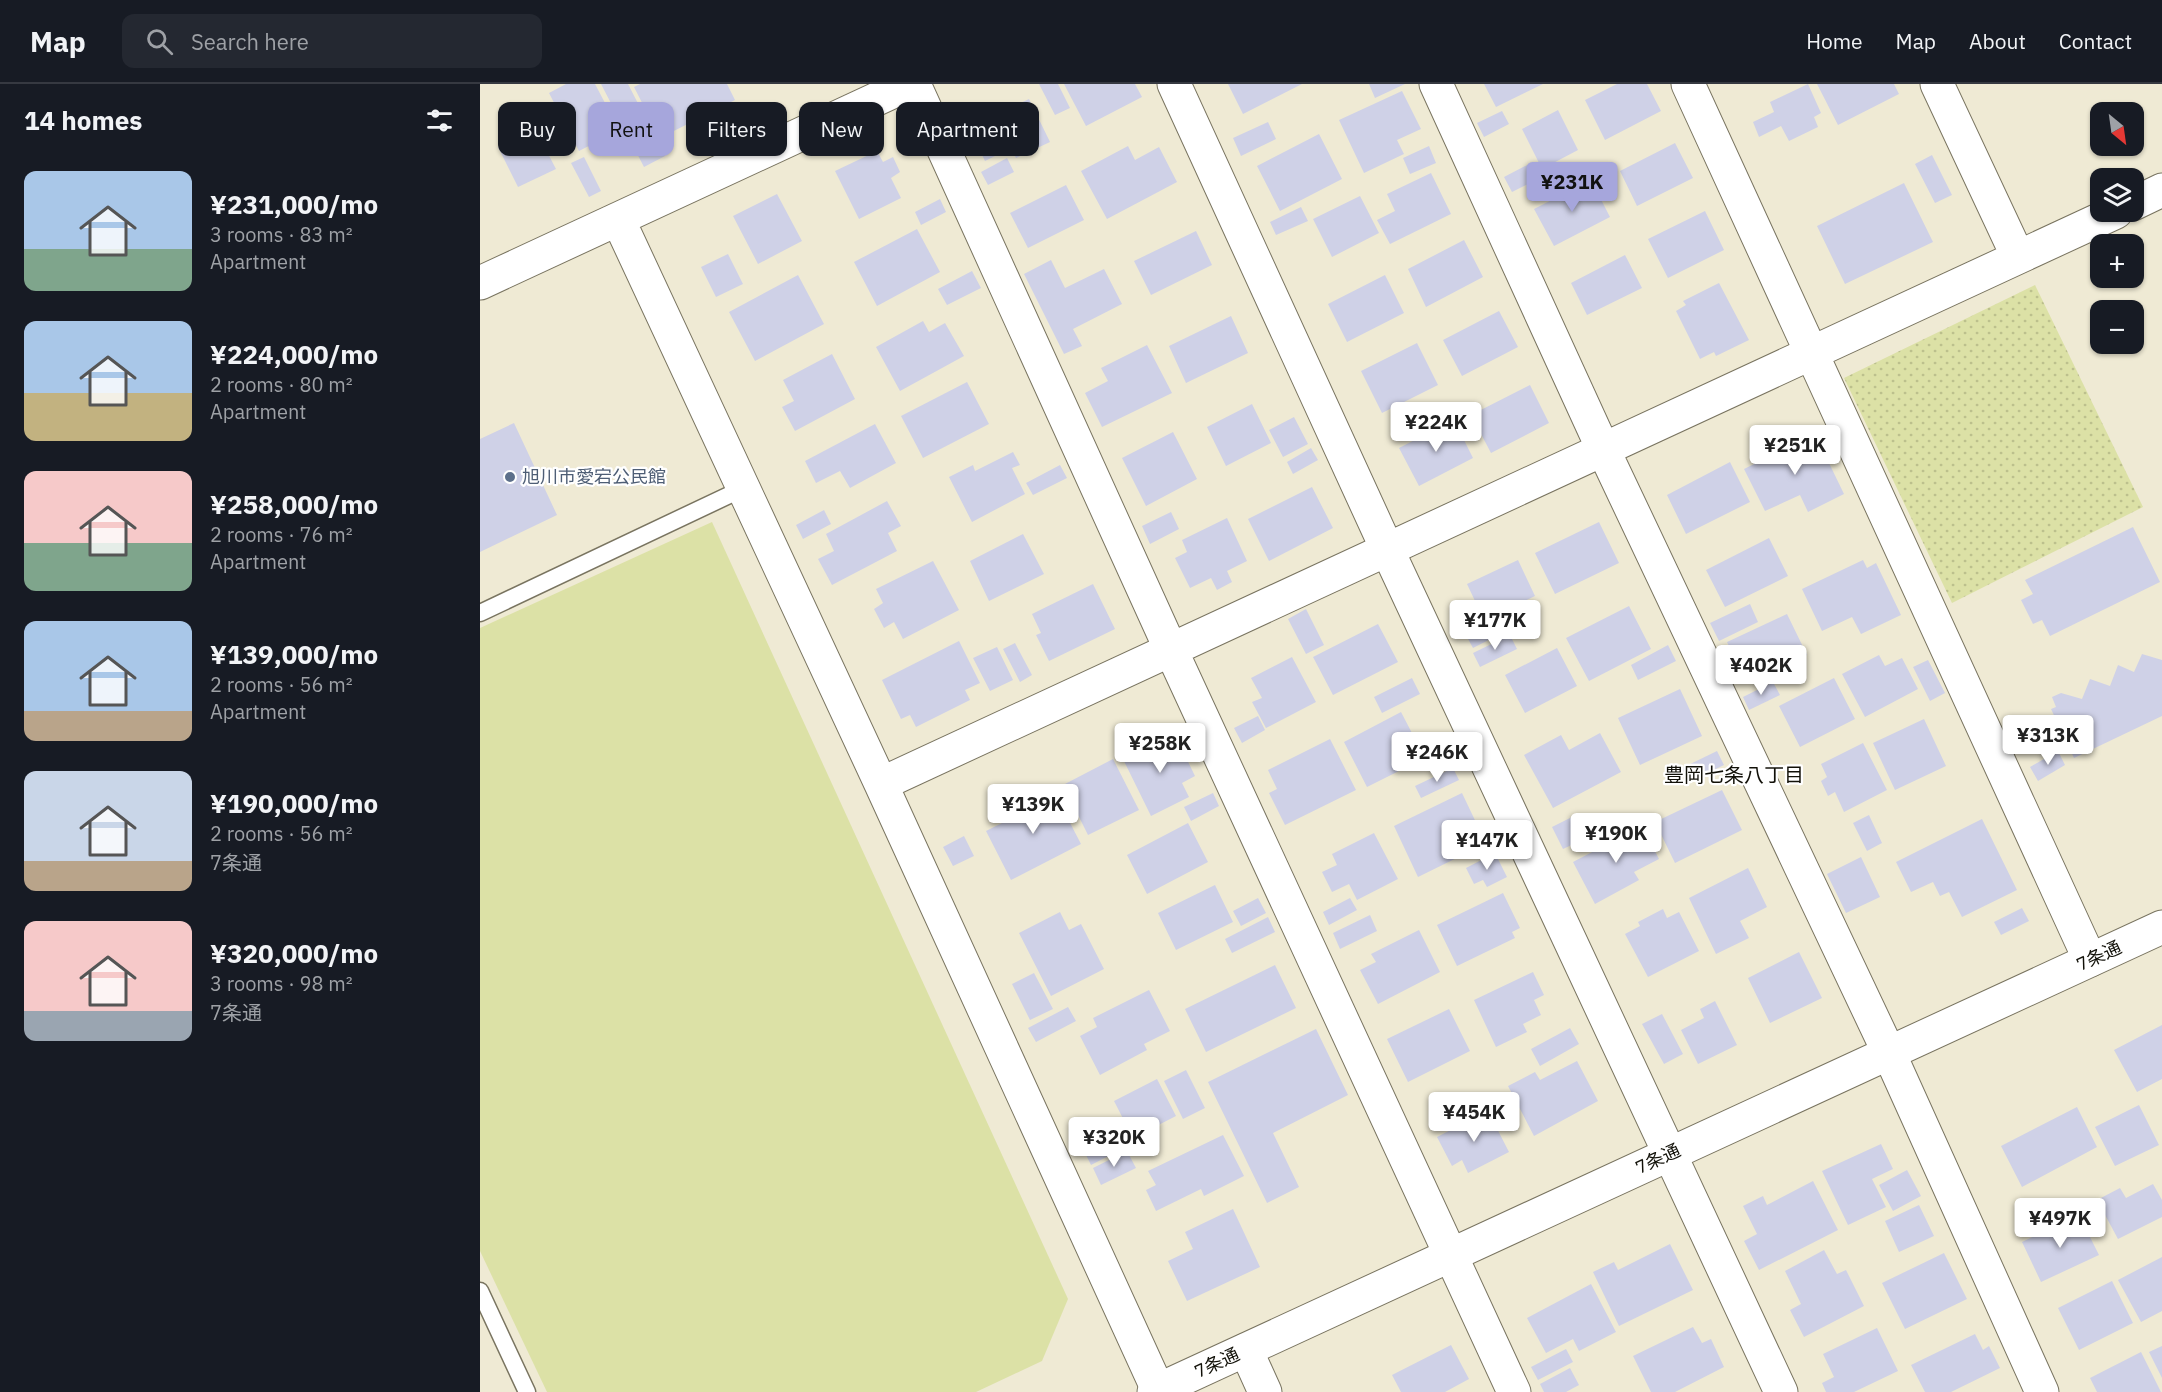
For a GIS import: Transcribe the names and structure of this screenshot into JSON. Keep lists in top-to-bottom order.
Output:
{
  "streets": {
    "street": ["7条通"]
  },
  "districts": ["豊岡七条八丁目"],
  "places": ["旭川市愛宕公民館"],
  "north": "bottom right",
  "page": {
    "header": "Map",
    "search": "Search here",
    "nav": [
      "Home",
      "Map",
      "About",
      "Contact"
    ],
    "heading": "14 homes",
    "map_buttons": ["+", "−"],
    "chip": [
      "Buy",
      "Rent",
      "Filters",
      "New",
      "Apartment"
    ],
    "list": [
      {
        "name": "¥231,000/mo",
        "note": "3 rooms · 83 m² · Apartment"
      },
      {
        "name": "¥224,000/mo",
        "note": "2 rooms · 80 m² · Apartment"
      },
      {
        "name": "¥258,000/mo",
        "note": "2 rooms · 76 m² · Apartment"
      },
      {
        "name": "¥139,000/mo",
        "note": "2 rooms · 56 m² · Apartment"
      },
      {
        "name": "¥190,000/mo",
        "note": "2 rooms · 56 m² · 7条通"
      },
      {
        "name": "¥320,000/mo",
        "note": "3 rooms · 98 m² · 7条通"
      }
    ],
    "price": [
      "¥231K",
      "¥224K",
      "¥251K",
      "¥177K",
      "¥402K",
      "¥313K",
      "¥258K",
      "¥246K",
      "¥139K",
      "¥190K",
      "¥147K",
      "¥454K",
      "¥320K",
      "¥497K"
    ]
  }
}
